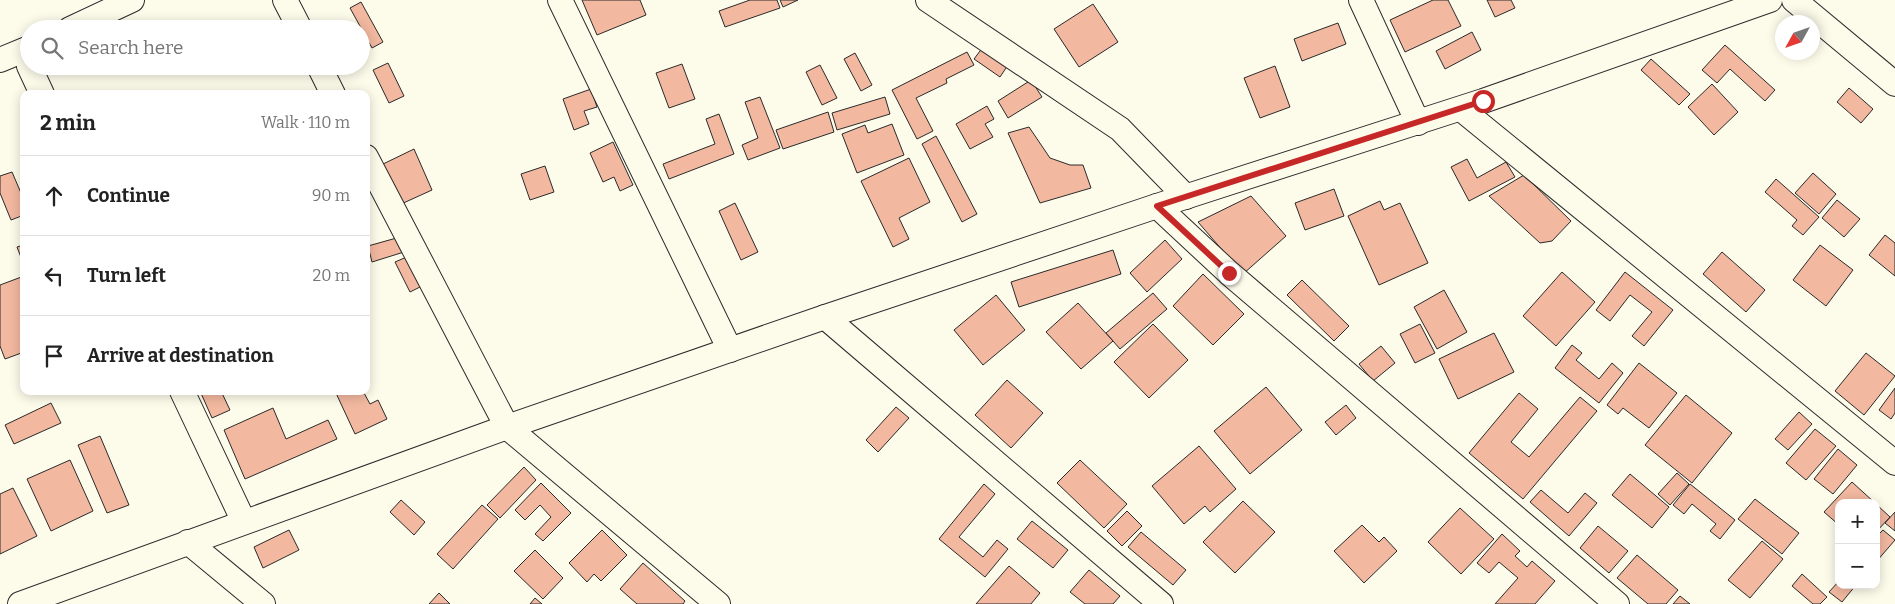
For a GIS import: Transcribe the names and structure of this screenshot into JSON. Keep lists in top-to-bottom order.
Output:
{
  "north": "bottom left",
  "page": {
    "search": "Search here",
    "heading": ["2 min", "Walk · 110 m"],
    "list": [
      ["Continue", "90 m"],
      ["Turn left", "20 m"],
      "Arrive at destination"
    ],
    "map_buttons": ["+", "−"]
  }
}
